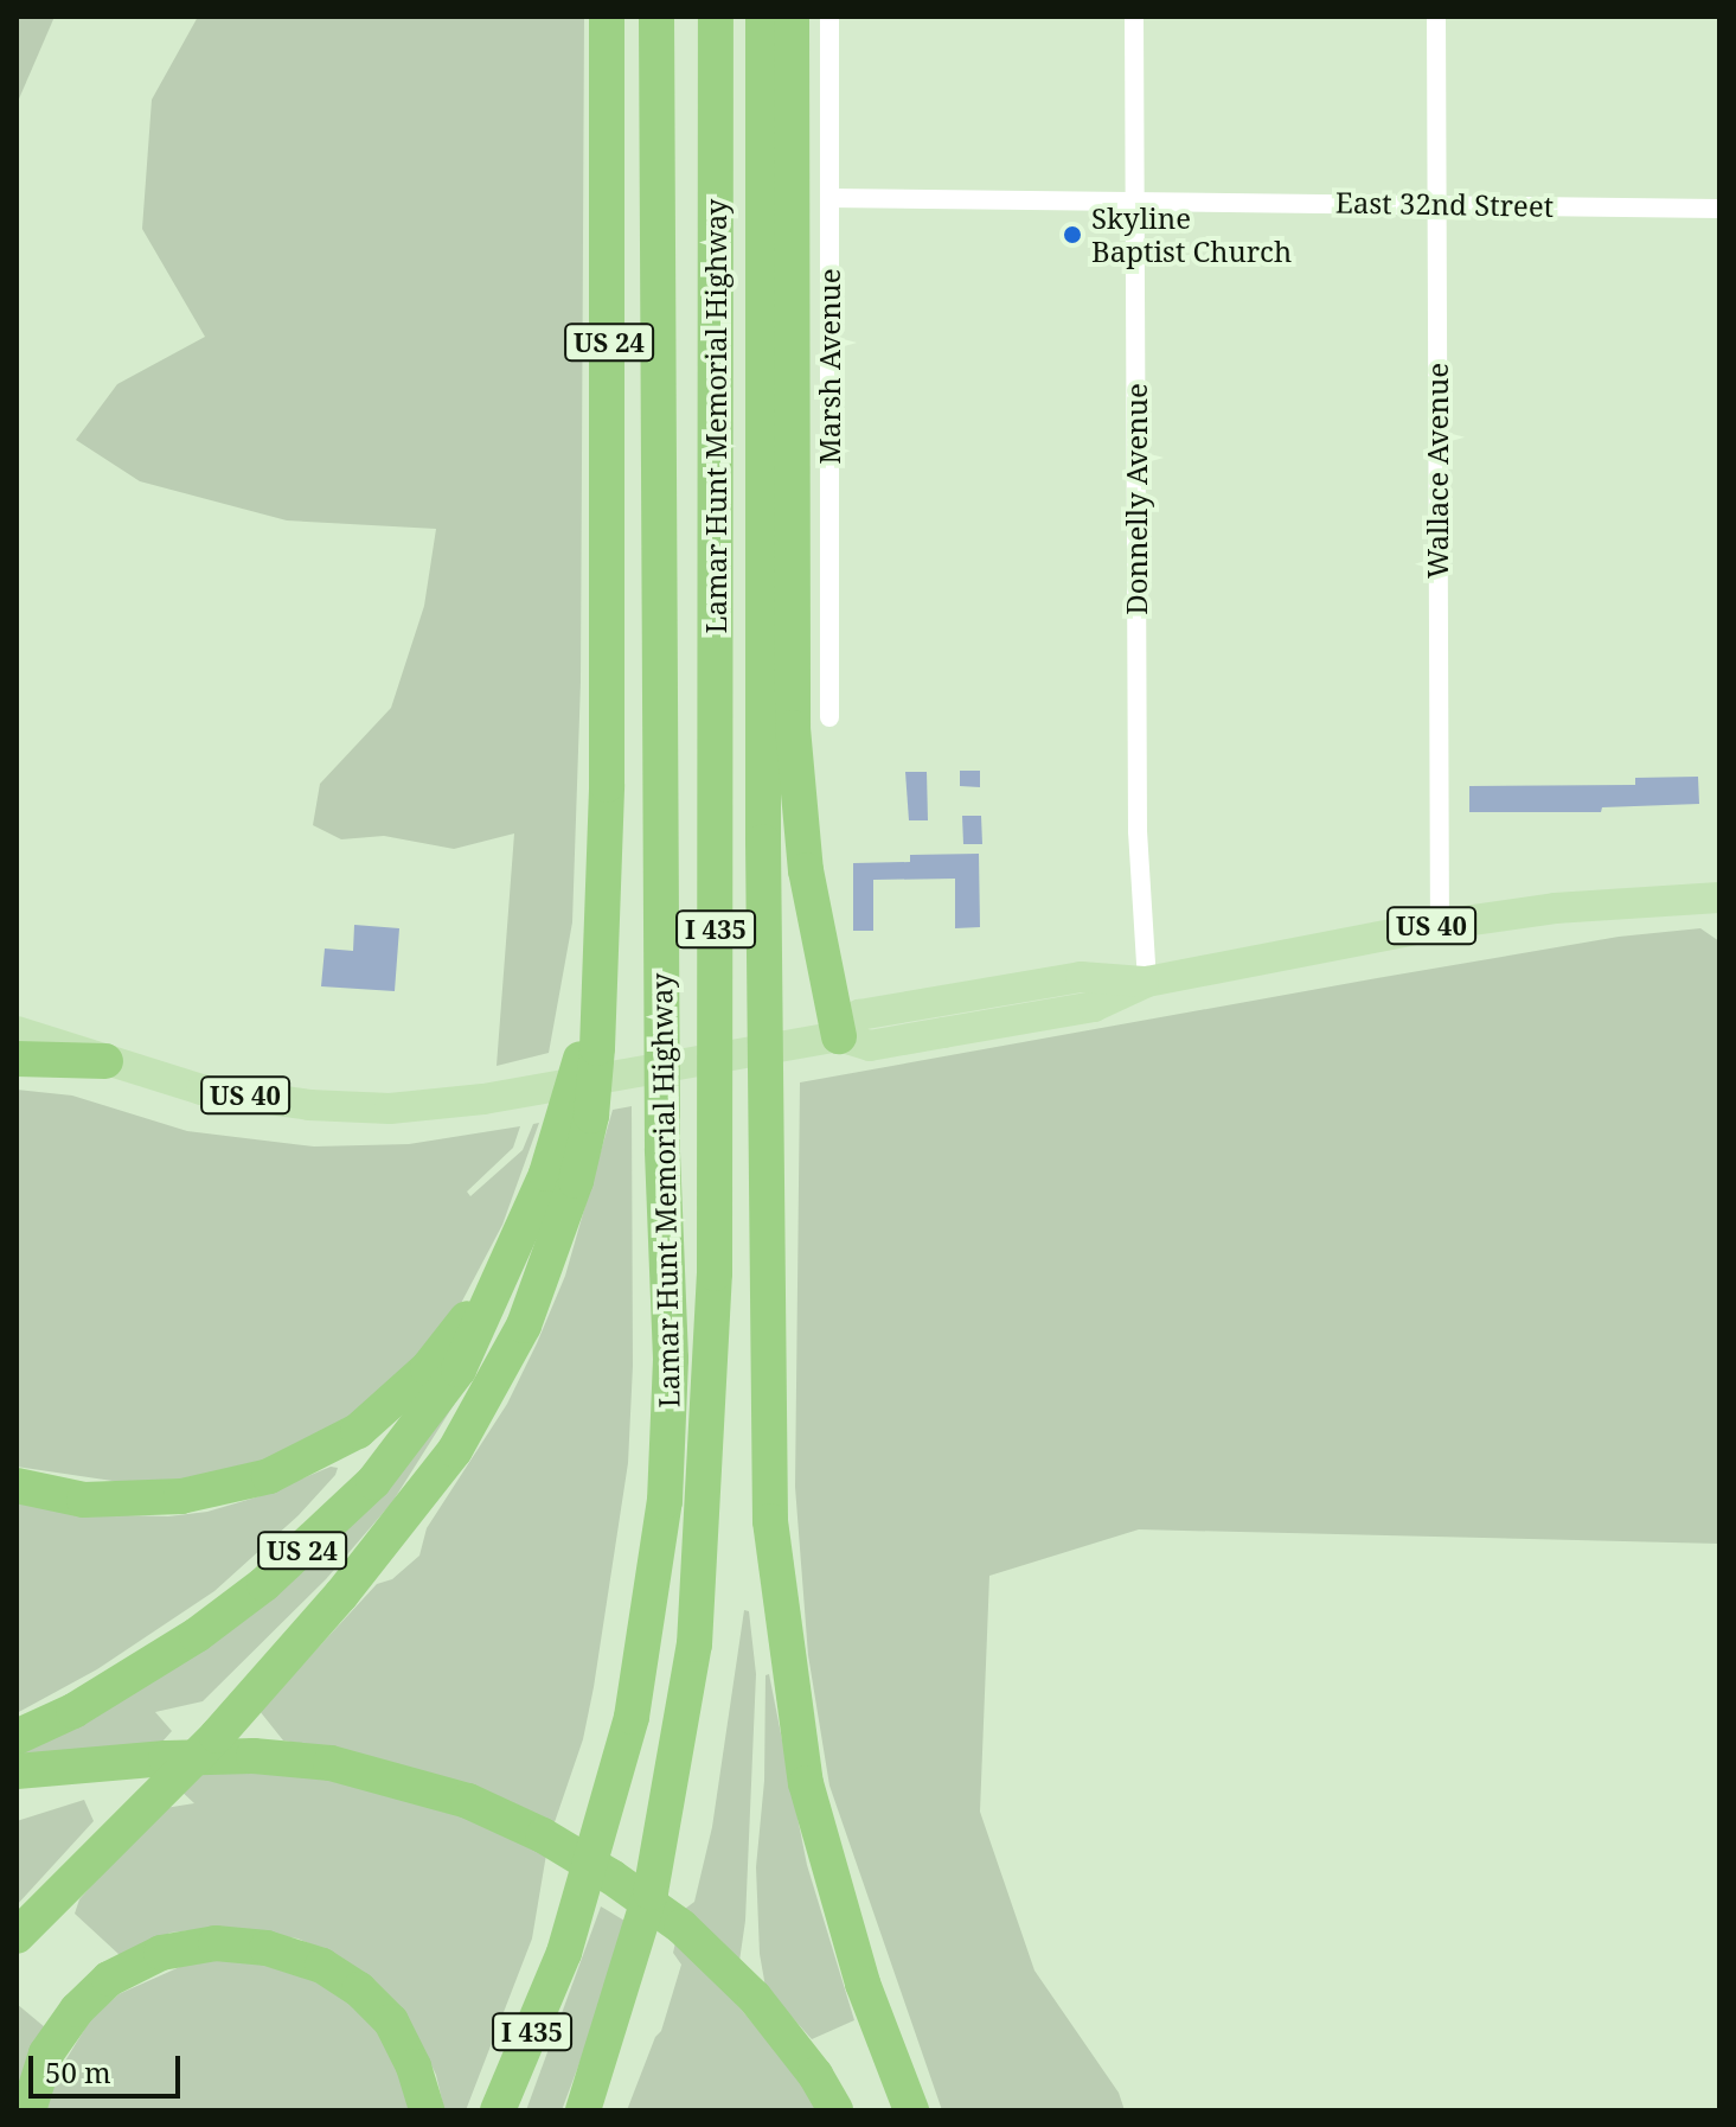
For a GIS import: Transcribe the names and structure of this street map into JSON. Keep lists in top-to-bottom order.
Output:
{
  "streets": {
    "highway": ["US 24", "Lamar Hunt Memorial Highway", "I 435"],
    "main road": ["US 40"],
    "street": [
      "East 32nd Street",
      "Marsh Avenue",
      "Wallace Avenue",
      "Donnelly Avenue"
    ]
  },
  "crossings": [
    ["East 32nd Street", "Marsh Avenue"],
    ["East 32nd Street", "Wallace Avenue"],
    ["East 32nd Street", "Donnelly Avenue"],
    ["Wallace Avenue", "US 40"],
    ["Donnelly Avenue", "US 40"]
  ],
  "places": ["Skyline Baptist Church"],
  "scale_bar": "50 m"
}
